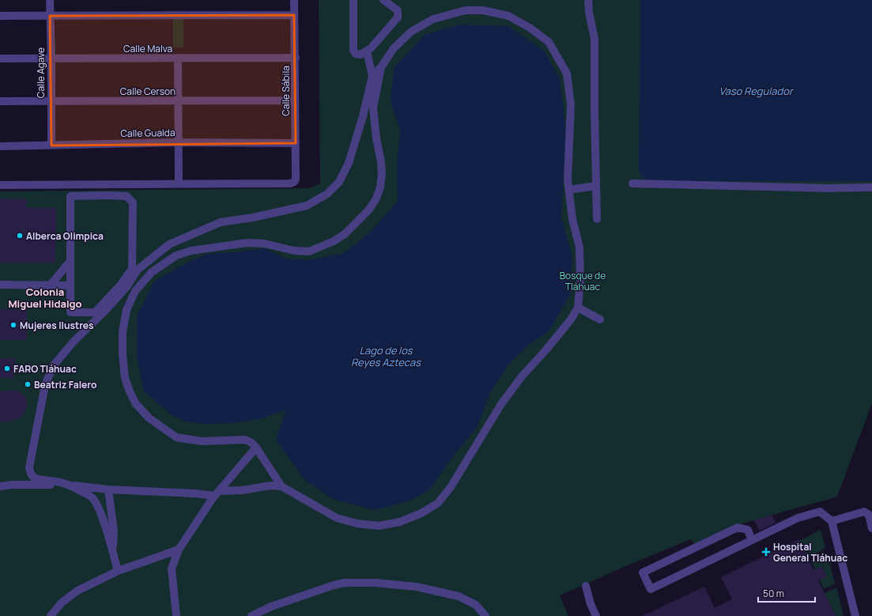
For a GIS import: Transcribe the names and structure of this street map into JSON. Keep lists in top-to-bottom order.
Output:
{
  "streets": {
    "street": [
      "Calle Malva",
      "Calle Agave",
      "Calle Cerson",
      "Calle Sábila",
      "Calle Gualda"
    ]
  },
  "crossings": [
    ["Calle Malva", "Calle Agave"],
    ["Calle Malva", "Calle Sábila"],
    ["Calle Agave", "Calle Cerson"],
    ["Calle Agave", "Calle Gualda"],
    ["Calle Cerson", "Calle Sábila"],
    ["Calle Sábila", "Calle Gualda"]
  ],
  "districts": ["Colonia Miguel Hidalgo"],
  "water": ["Vaso Regulador", "Lago de los Reyes Aztecas"],
  "parks": ["Bosque de Tláhuac"],
  "places": {
    "other": [
      "Alberca Olimpica",
      "Mujeres Ilustres",
      "FARO Tláhuac",
      "Beatriz Falero"
    ],
    "health": ["Hospital General Tláhuac"]
  },
  "scale_bar": "50 m"
}
